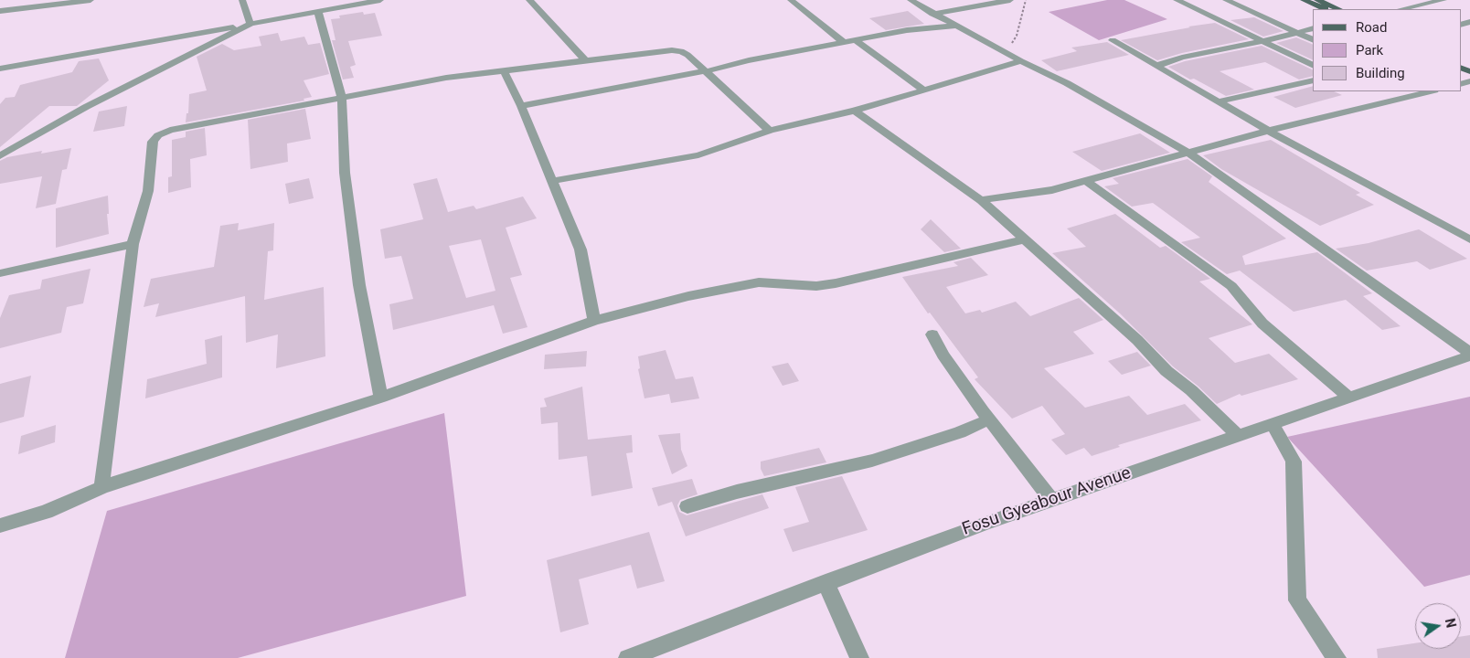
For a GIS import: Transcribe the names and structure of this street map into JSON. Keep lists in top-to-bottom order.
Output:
{
  "streets": {
    "street": ["Fosu Gyeabour Avenue"]
  },
  "legend": ["Road", "Park", "Building"],
  "north": "right"
}
